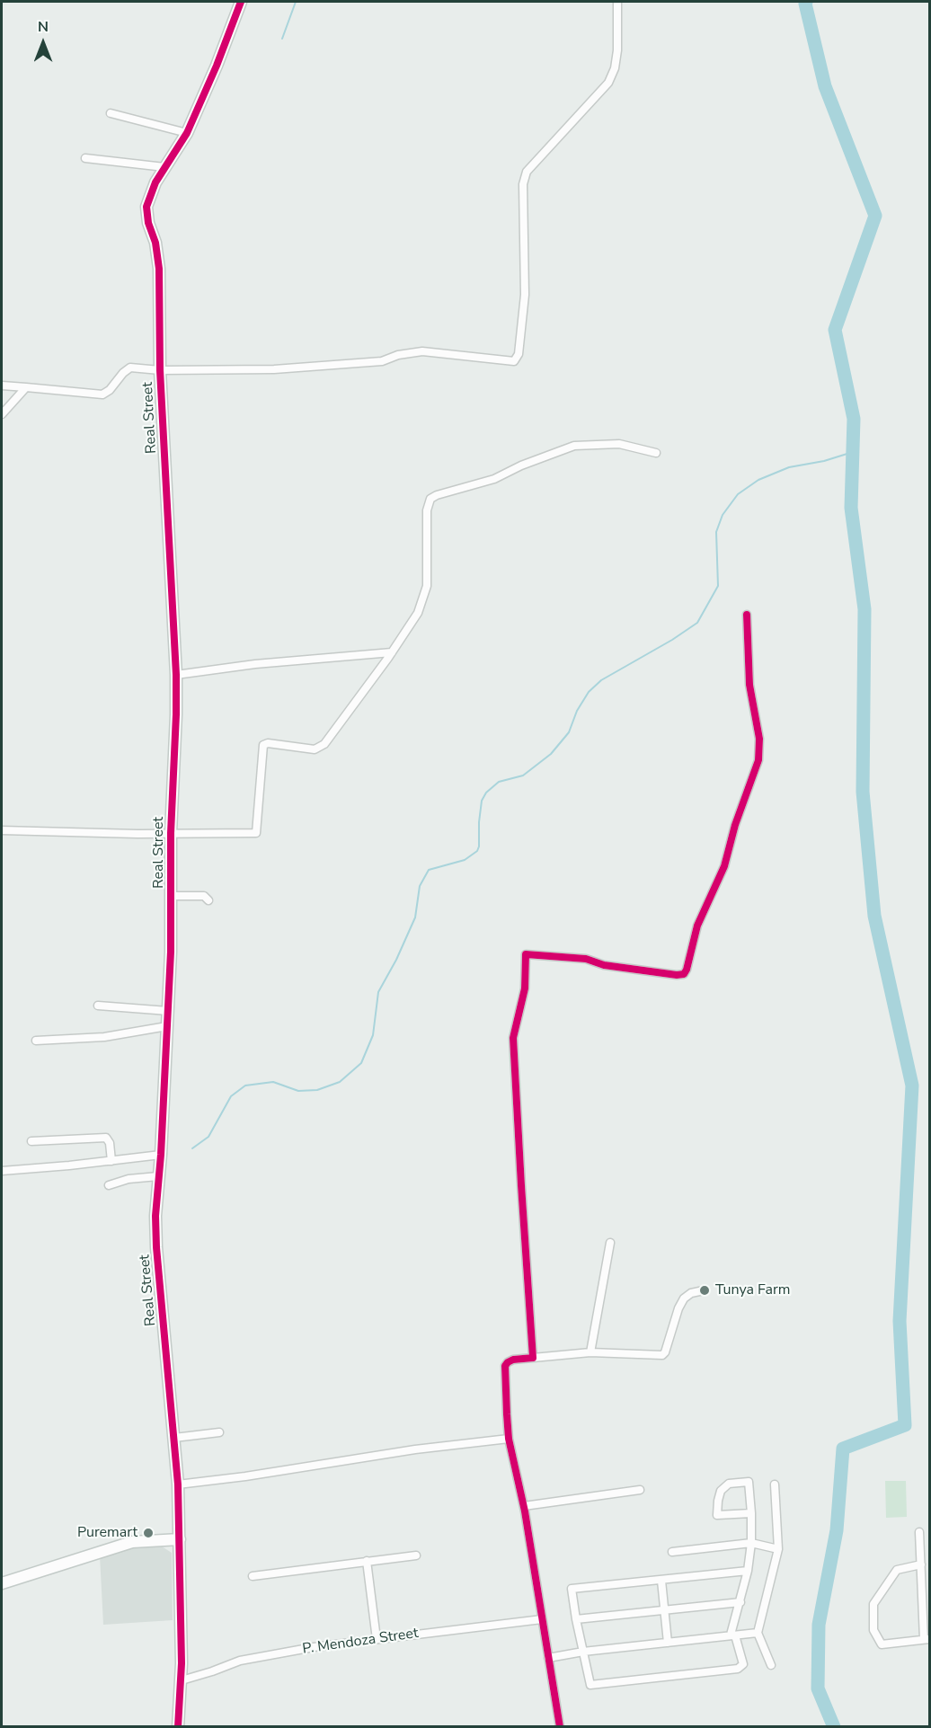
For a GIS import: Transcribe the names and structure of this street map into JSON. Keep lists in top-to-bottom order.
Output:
{
  "streets": {
    "street": ["Real Street", "P. Mendoza Street"]
  },
  "crossings": [
    ["Real Street", "P. Mendoza Street"]
  ],
  "places": ["Tunya Farm", "Puremart"],
  "north": "top"
}
